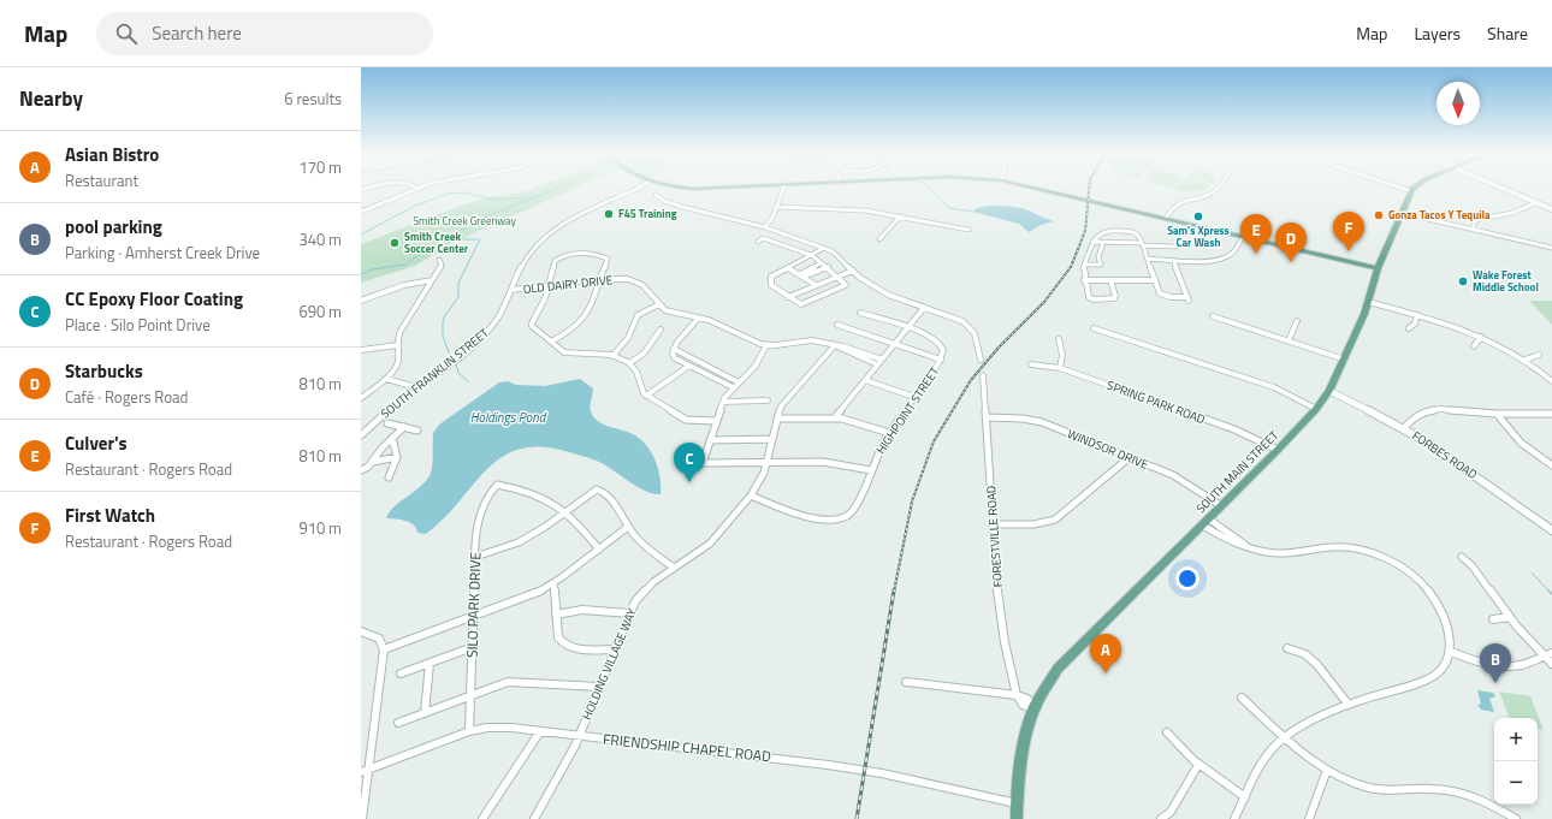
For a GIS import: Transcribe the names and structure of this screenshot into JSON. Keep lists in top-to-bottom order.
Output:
{
  "streets": {
    "main road": ["FORBES ROAD", "SOUTH MAIN STREET"],
    "street": [
      "OLD DAIRY DRIVE",
      "SOUTH FRANKLIN STREET",
      "SPRING PARK ROAD",
      "HIGHPOINT STREET",
      "WINDSOR DRIVE",
      "FORESTVILLE ROAD",
      "SILO PARK DRIVE",
      "HOLDING VILLAGE WAY",
      "FRIENDSHIP CHAPEL ROAD"
    ]
  },
  "crossings": [
    ["OLD DAIRY DRIVE", "SOUTH FRANKLIN STREET"],
    ["OLD DAIRY DRIVE", "HOLDING VILLAGE WAY"],
    ["SPRING PARK ROAD", "SOUTH MAIN STREET"],
    ["HIGHPOINT STREET", "HOLDING VILLAGE WAY"],
    ["WINDSOR DRIVE", "SOUTH MAIN STREET"],
    ["WINDSOR DRIVE", "FORESTVILLE ROAD"],
    ["FORBES ROAD", "SOUTH MAIN STREET"],
    ["SOUTH MAIN STREET", "FRIENDSHIP CHAPEL ROAD"],
    ["SILO PARK DRIVE", "FRIENDSHIP CHAPEL ROAD"],
    ["HOLDING VILLAGE WAY", "FRIENDSHIP CHAPEL ROAD"]
  ],
  "water": ["Holdings Pond"],
  "parks": ["Smith Creek Greenway"],
  "places": [
    "F45 Training",
    "Gonza Tacos Y Tequila",
    "Sam's Xpress Car Wash",
    "Smith Creek Soccer Center",
    "Wake Forest Middle School"
  ],
  "north": "bottom",
  "page": {
    "header": "Map",
    "search": "Search here",
    "nav": ["Map", "Layers", "Share"],
    "heading": ["Nearby", "6 results"],
    "list": [
      {
        "mark": "A",
        "name": "Asian Bistro",
        "note": "Restaurant",
        "value": "170 m"
      },
      {
        "mark": "B",
        "name": "pool parking",
        "note": "Parking · Amherst Creek Drive",
        "value": "340 m"
      },
      {
        "mark": "C",
        "name": "CC Epoxy Floor Coating",
        "note": "Place · Silo Point Drive",
        "value": "690 m"
      },
      {
        "mark": "D",
        "name": "Starbucks",
        "note": "Café · Rogers Road",
        "value": "810 m"
      },
      {
        "mark": "E",
        "name": "Culver's",
        "note": "Restaurant · Rogers Road",
        "value": "810 m"
      },
      {
        "mark": "F",
        "name": "First Watch",
        "note": "Restaurant · Rogers Road",
        "value": "910 m"
      }
    ],
    "pins": [
      "F",
      "E",
      "D",
      "C",
      "A",
      "B"
    ],
    "map_buttons": ["+", "−"]
  }
}
